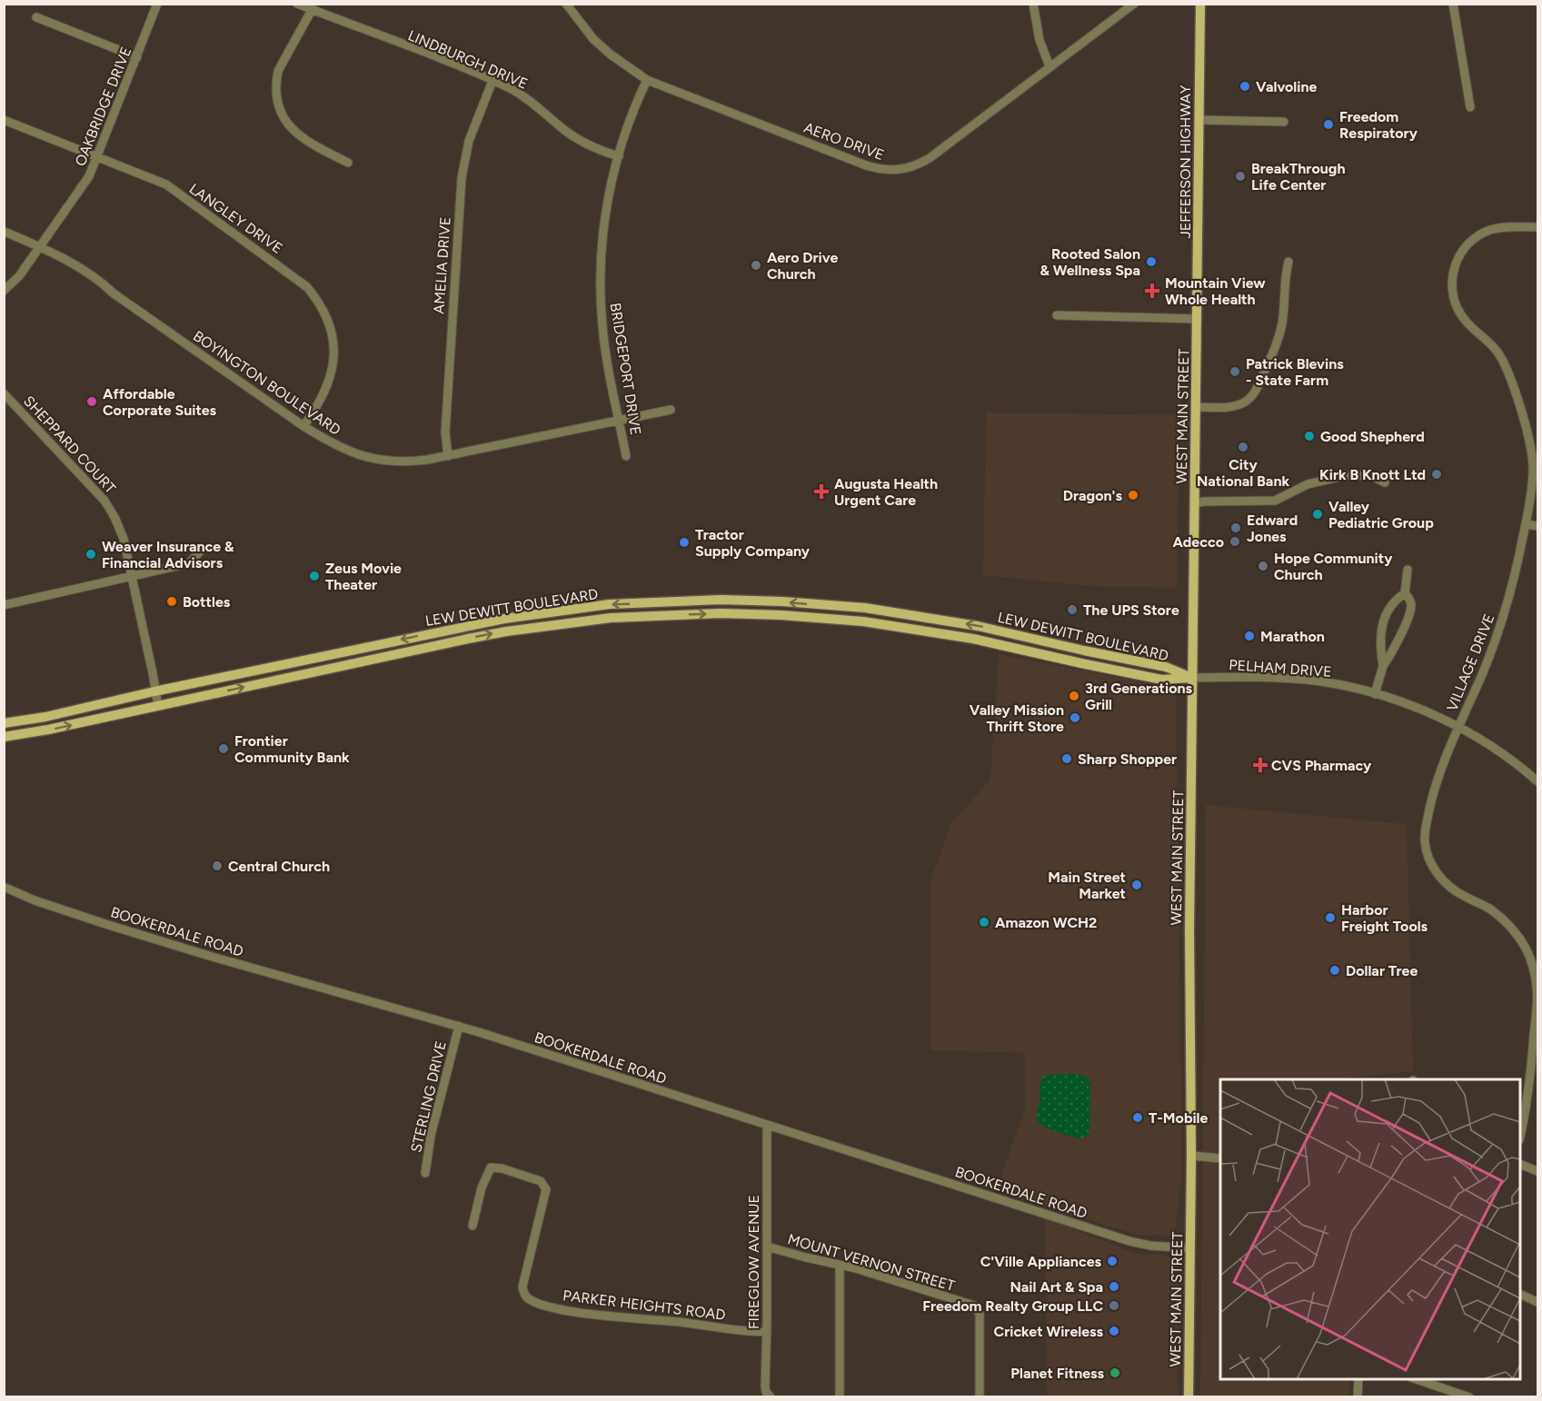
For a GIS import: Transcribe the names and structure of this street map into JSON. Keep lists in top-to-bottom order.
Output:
{
  "streets": {
    "main road": ["JEFFERSON HIGHWAY", "WEST MAIN STREET", "LEW DEWITT BOULEVARD"],
    "street": [
      "LINDBURGH DRIVE",
      "OAKBRIDGE DRIVE",
      "AERO DRIVE",
      "LANGLEY DRIVE",
      "AMELIA DRIVE",
      "BRIDGEPORT DRIVE",
      "BOYINGTON BOULEVARD",
      "SHEPPARD COURT",
      "VILLAGE DRIVE",
      "PELHAM DRIVE",
      "BOOKERDALE ROAD",
      "STERLING DRIVE",
      "FIREGLOW AVENUE",
      "MOUNT VERNON STREET",
      "PARKER HEIGHTS ROAD"
    ]
  },
  "crossings": [
    ["LINDBURGH DRIVE", "AMELIA DRIVE"],
    ["LINDBURGH DRIVE", "BRIDGEPORT DRIVE"],
    ["OAKBRIDGE DRIVE", "LANGLEY DRIVE"],
    ["OAKBRIDGE DRIVE", "BOYINGTON BOULEVARD"],
    ["JEFFERSON HIGHWAY", "WEST MAIN STREET"],
    ["LANGLEY DRIVE", "BOYINGTON BOULEVARD"],
    ["AMELIA DRIVE", "BOYINGTON BOULEVARD"],
    ["BRIDGEPORT DRIVE", "BOYINGTON BOULEVARD"],
    ["WEST MAIN STREET", "LEW DEWITT BOULEVARD"],
    ["WEST MAIN STREET", "PELHAM DRIVE"],
    ["WEST MAIN STREET", "BOOKERDALE ROAD"],
    ["SHEPPARD COURT", "LEW DEWITT BOULEVARD"],
    ["LEW DEWITT BOULEVARD", "PELHAM DRIVE"],
    ["VILLAGE DRIVE", "PELHAM DRIVE"],
    ["BOOKERDALE ROAD", "STERLING DRIVE"],
    ["BOOKERDALE ROAD", "FIREGLOW AVENUE"],
    ["FIREGLOW AVENUE", "MOUNT VERNON STREET"],
    ["FIREGLOW AVENUE", "PARKER HEIGHTS ROAD"]
  ],
  "places": {
    "other": [
      "Valvoline",
      "Freedom Respiratory",
      "BreakThrough Life Center",
      "Rooted Salon & Wellness Spa",
      "Aero Drive Church",
      "Patrick Blevins - State Farm",
      "Affordable Corporate Suites",
      "Good Shepherd",
      "City National Bank",
      "Kirk B Knott Ltd",
      "Dragon's",
      "Valley Pediatric Group",
      "Edward Jones",
      "Adecco",
      "Tractor Supply Company",
      "Weaver Insurance & Financial Advisors",
      "Hope Community Church",
      "Zeus Movie Theater",
      "Bottles",
      "The UPS Store",
      "Marathon",
      "3rd Generations Grill",
      "Valley Mission Thrift Store",
      "Frontier Community Bank",
      "Sharp Shopper",
      "Central Church",
      "Main Street Market",
      "Harbor Freight Tools",
      "Amazon WCH2",
      "Dollar Tree",
      "T-Mobile",
      "C'Ville Appliances",
      "Nail Art & Spa",
      "Freedom Realty Group LLC",
      "Cricket Wireless",
      "Planet Fitness"
    ],
    "health": ["Mountain View Whole Health", "Augusta Health Urgent Care", "CVS Pharmacy"]
  }
}
